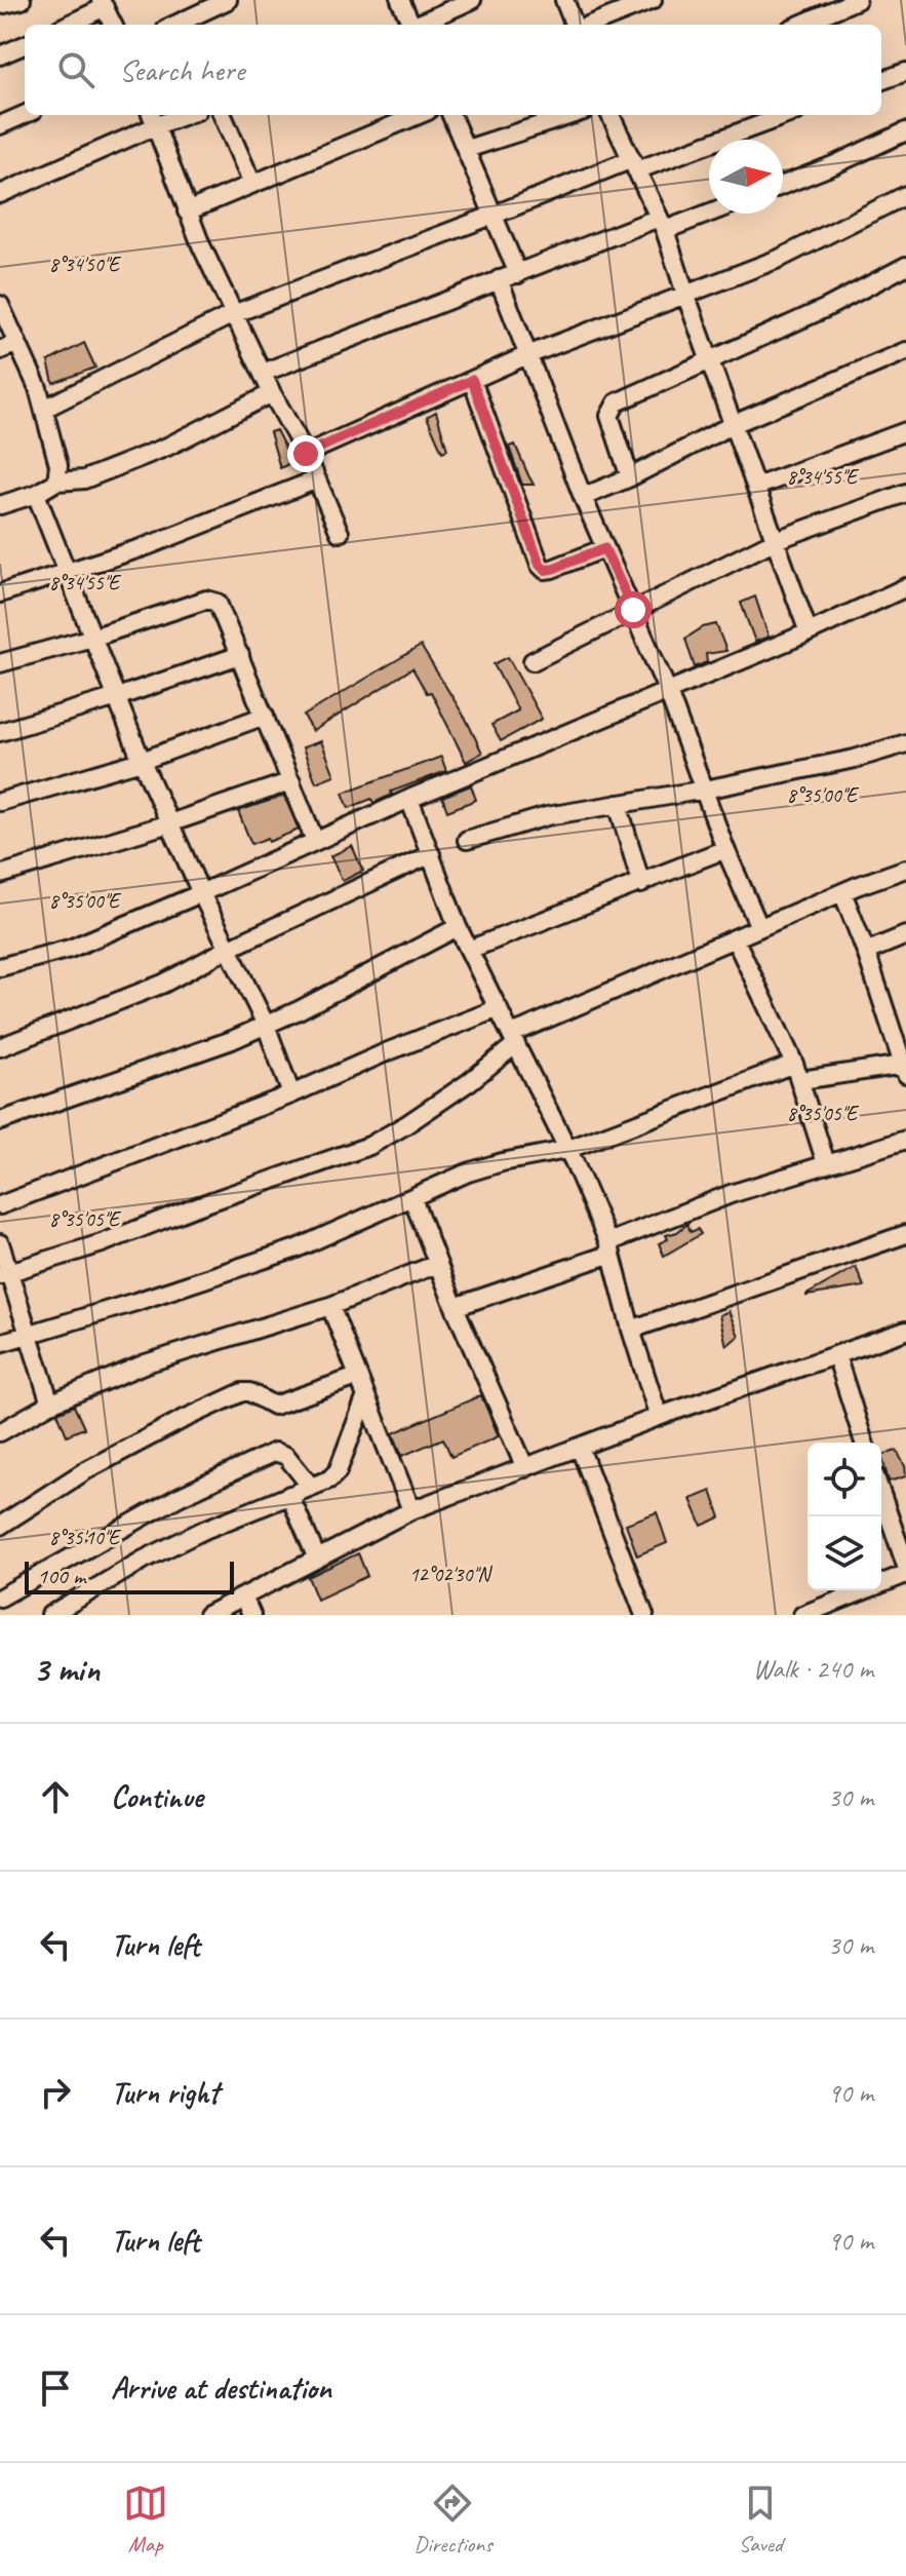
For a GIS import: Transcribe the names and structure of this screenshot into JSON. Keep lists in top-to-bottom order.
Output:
{
  "scale_bar": "100 m",
  "north": "right",
  "page": {
    "search": "Search here",
    "scale": "100 m",
    "heading": ["3 min", "Walk · 240 m"],
    "list": [
      ["Continue", "30 m"],
      ["Turn left", "30 m"],
      ["Turn right", "90 m"],
      ["Turn left", "90 m"],
      "Arrive at destination"
    ],
    "nav": ["Map", "Directions", "Saved"]
  },
  "coordinates": [
    "8°34'50\"E",
    "8°34'55\"E",
    "8°35'00\"E",
    "8°35'05\"E",
    "8°35'10\"E",
    "12°02'30\"N"
  ]
}
